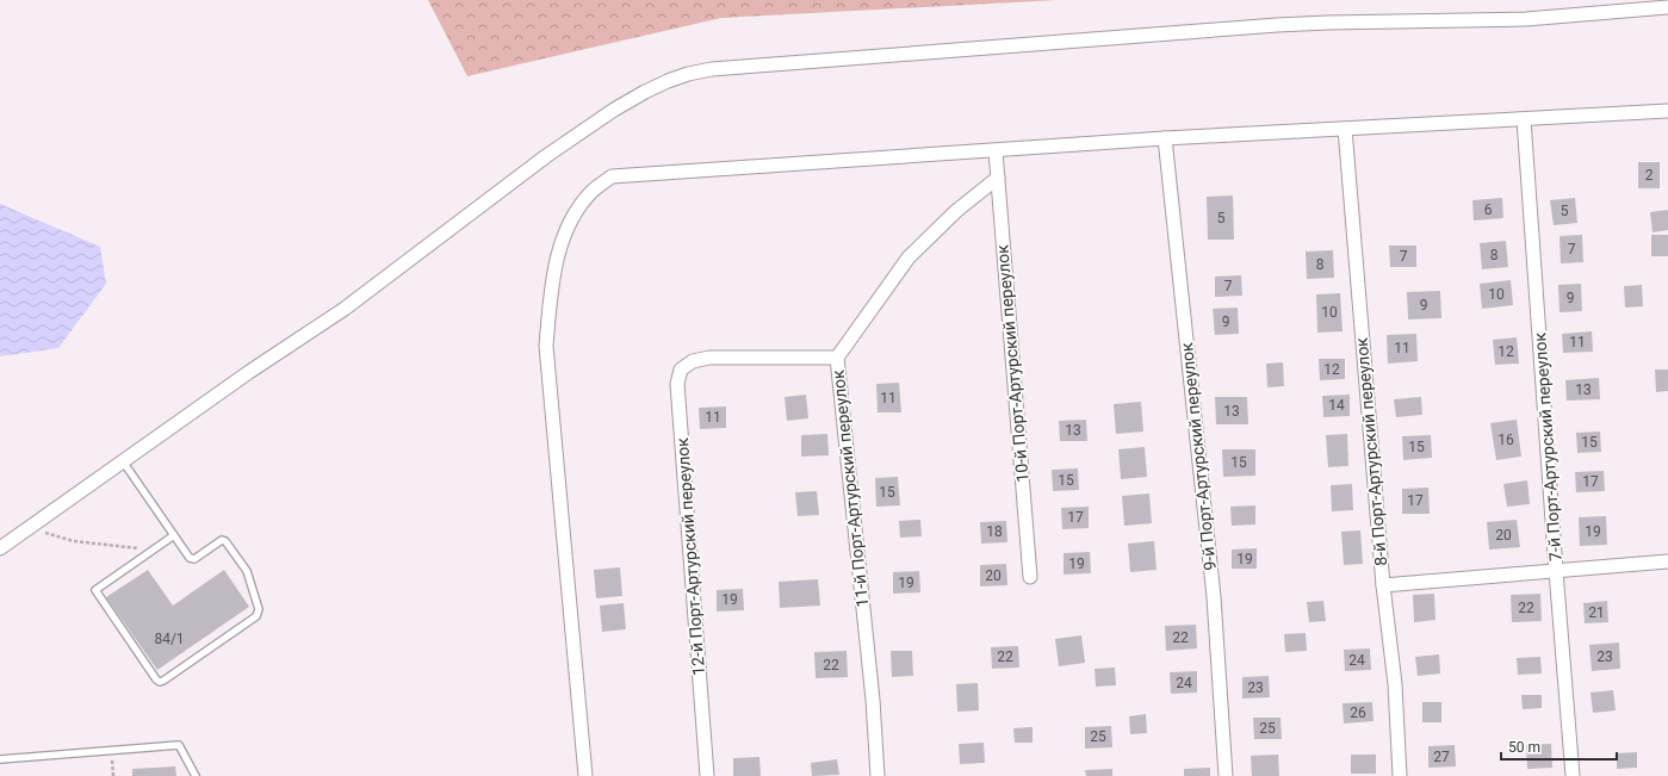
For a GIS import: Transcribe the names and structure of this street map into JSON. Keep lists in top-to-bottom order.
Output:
{
  "streets": {
    "street": [
      "10-й Порт-Артурский переулок",
      "7-й Порт-Артурский переулок",
      "8-й Порт-Артурский переулок",
      "9-й Порт-Артурский переулок",
      "11-й Порт-Артурский переулок",
      "12-й Порт-Артурский переулок"
    ]
  },
  "crossings": [
    ["10-й Порт-Артурский переулок", "11-й Порт-Артурский переулок"],
    ["11-й Порт-Артурский переулок", "12-й Порт-Артурский переулок"]
  ],
  "house_numbers": [
    "2",
    "6",
    "5",
    "5",
    "7",
    "8",
    "7",
    "8",
    "7",
    "10",
    "9",
    "9",
    "10",
    "9",
    "11",
    "11",
    "12",
    "12",
    "13",
    "11",
    "14",
    "13",
    "11",
    "13",
    "16",
    "15",
    "15",
    "15",
    "15",
    "17",
    "15",
    "17",
    "17",
    "18",
    "19",
    "20",
    "19",
    "19",
    "20",
    "19",
    "19",
    "22",
    "21",
    "22",
    "84/1",
    "22",
    "23",
    "24",
    "22",
    "24",
    "23",
    "26",
    "25",
    "25",
    "27"
  ],
  "scale_bar": "50 m"
}
